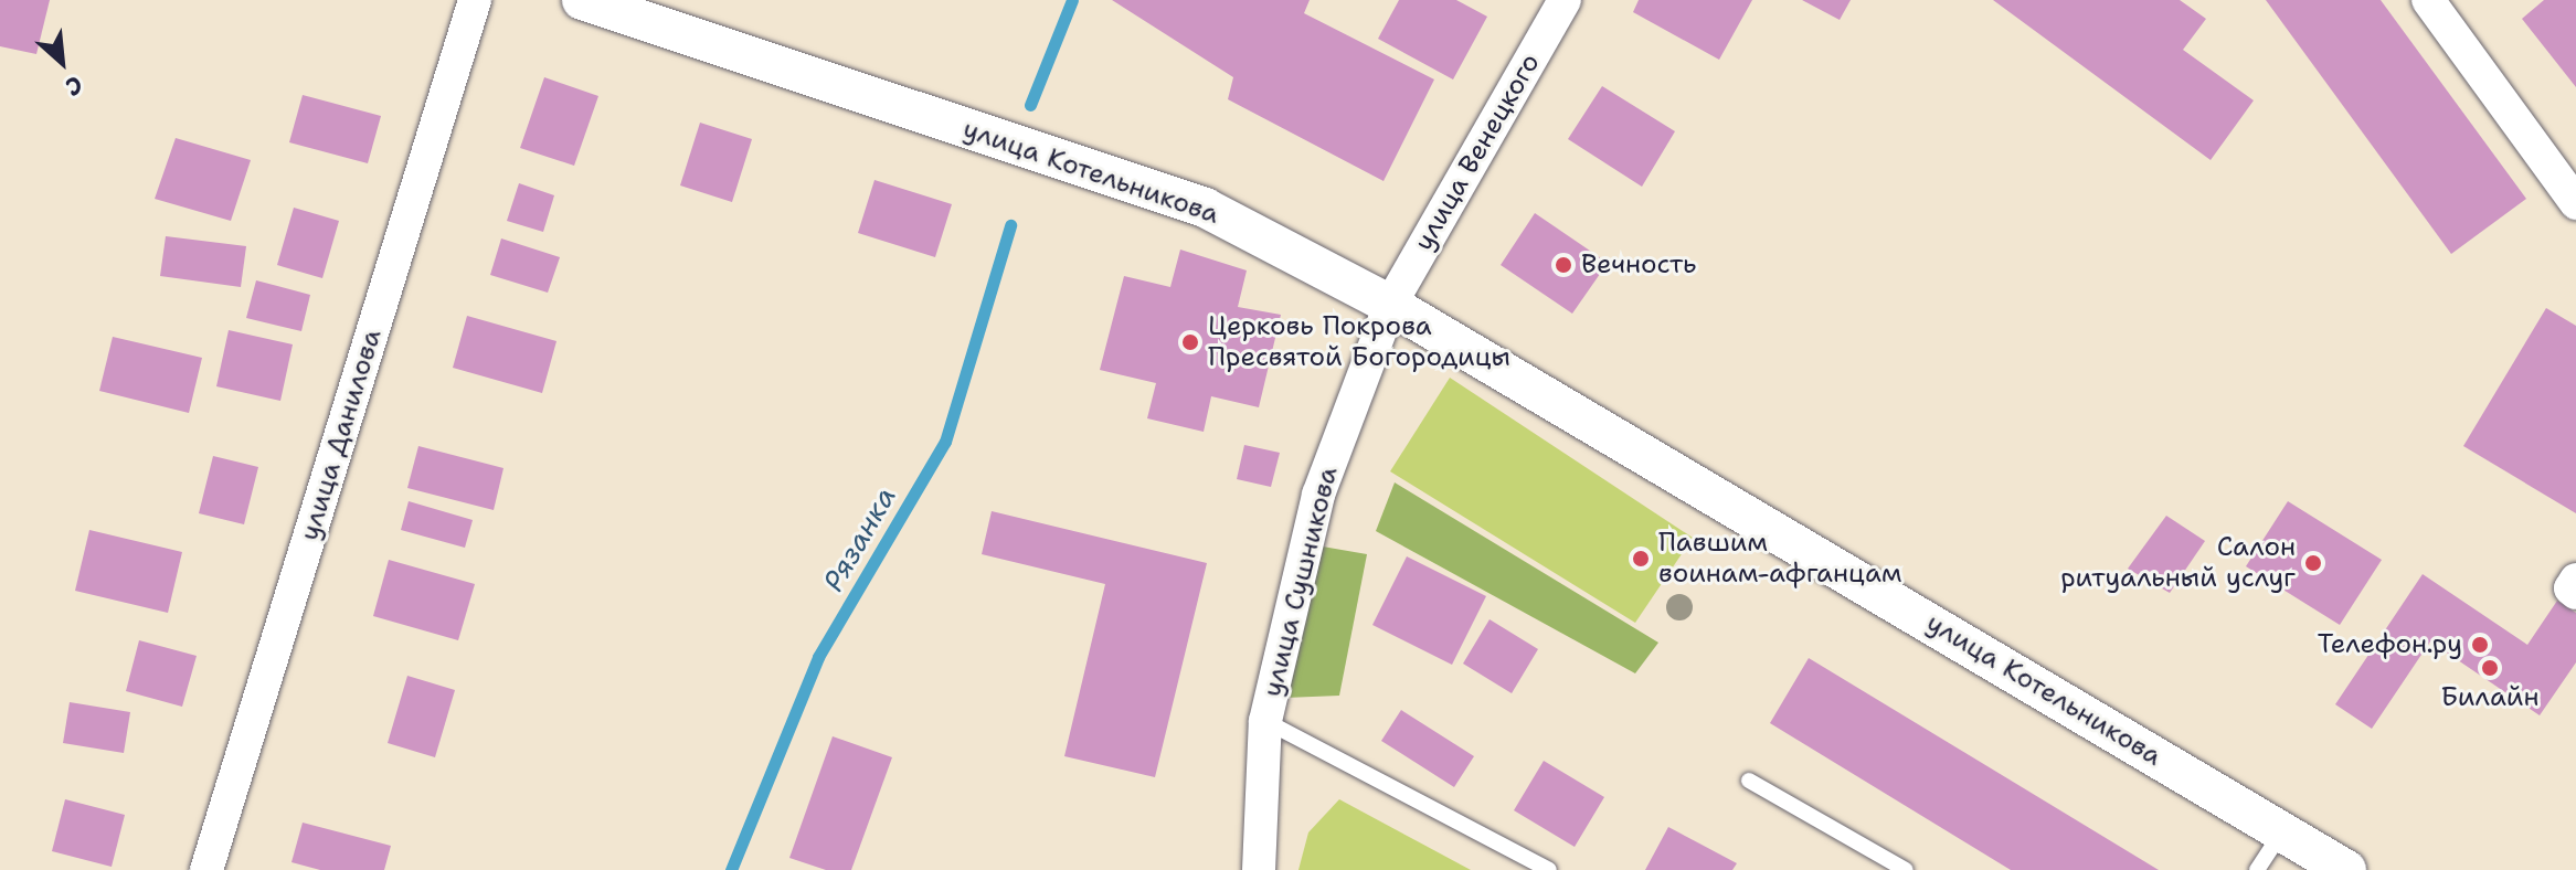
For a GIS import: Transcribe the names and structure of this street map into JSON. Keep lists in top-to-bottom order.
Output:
{
  "streets": {
    "street": [
      "улица Венецкого",
      "улица Котельникова",
      "улица Данилова",
      "улица Сушникова"
    ]
  },
  "crossings": [
    ["улица Венецкого", "улица Котельникова"],
    ["улица Венецкого", "улица Сушникова"],
    ["улица Котельникова", "улица Сушникова"]
  ],
  "water": ["Рязанка"],
  "places": [
    "Вечность",
    "Церковь Покрова Пресвятой Богородицы",
    "Павшим воинам-афганцам",
    "Салон ритуальный услуг",
    "Телефон.ру",
    "Билайн"
  ],
  "north": "bottom right"
}
